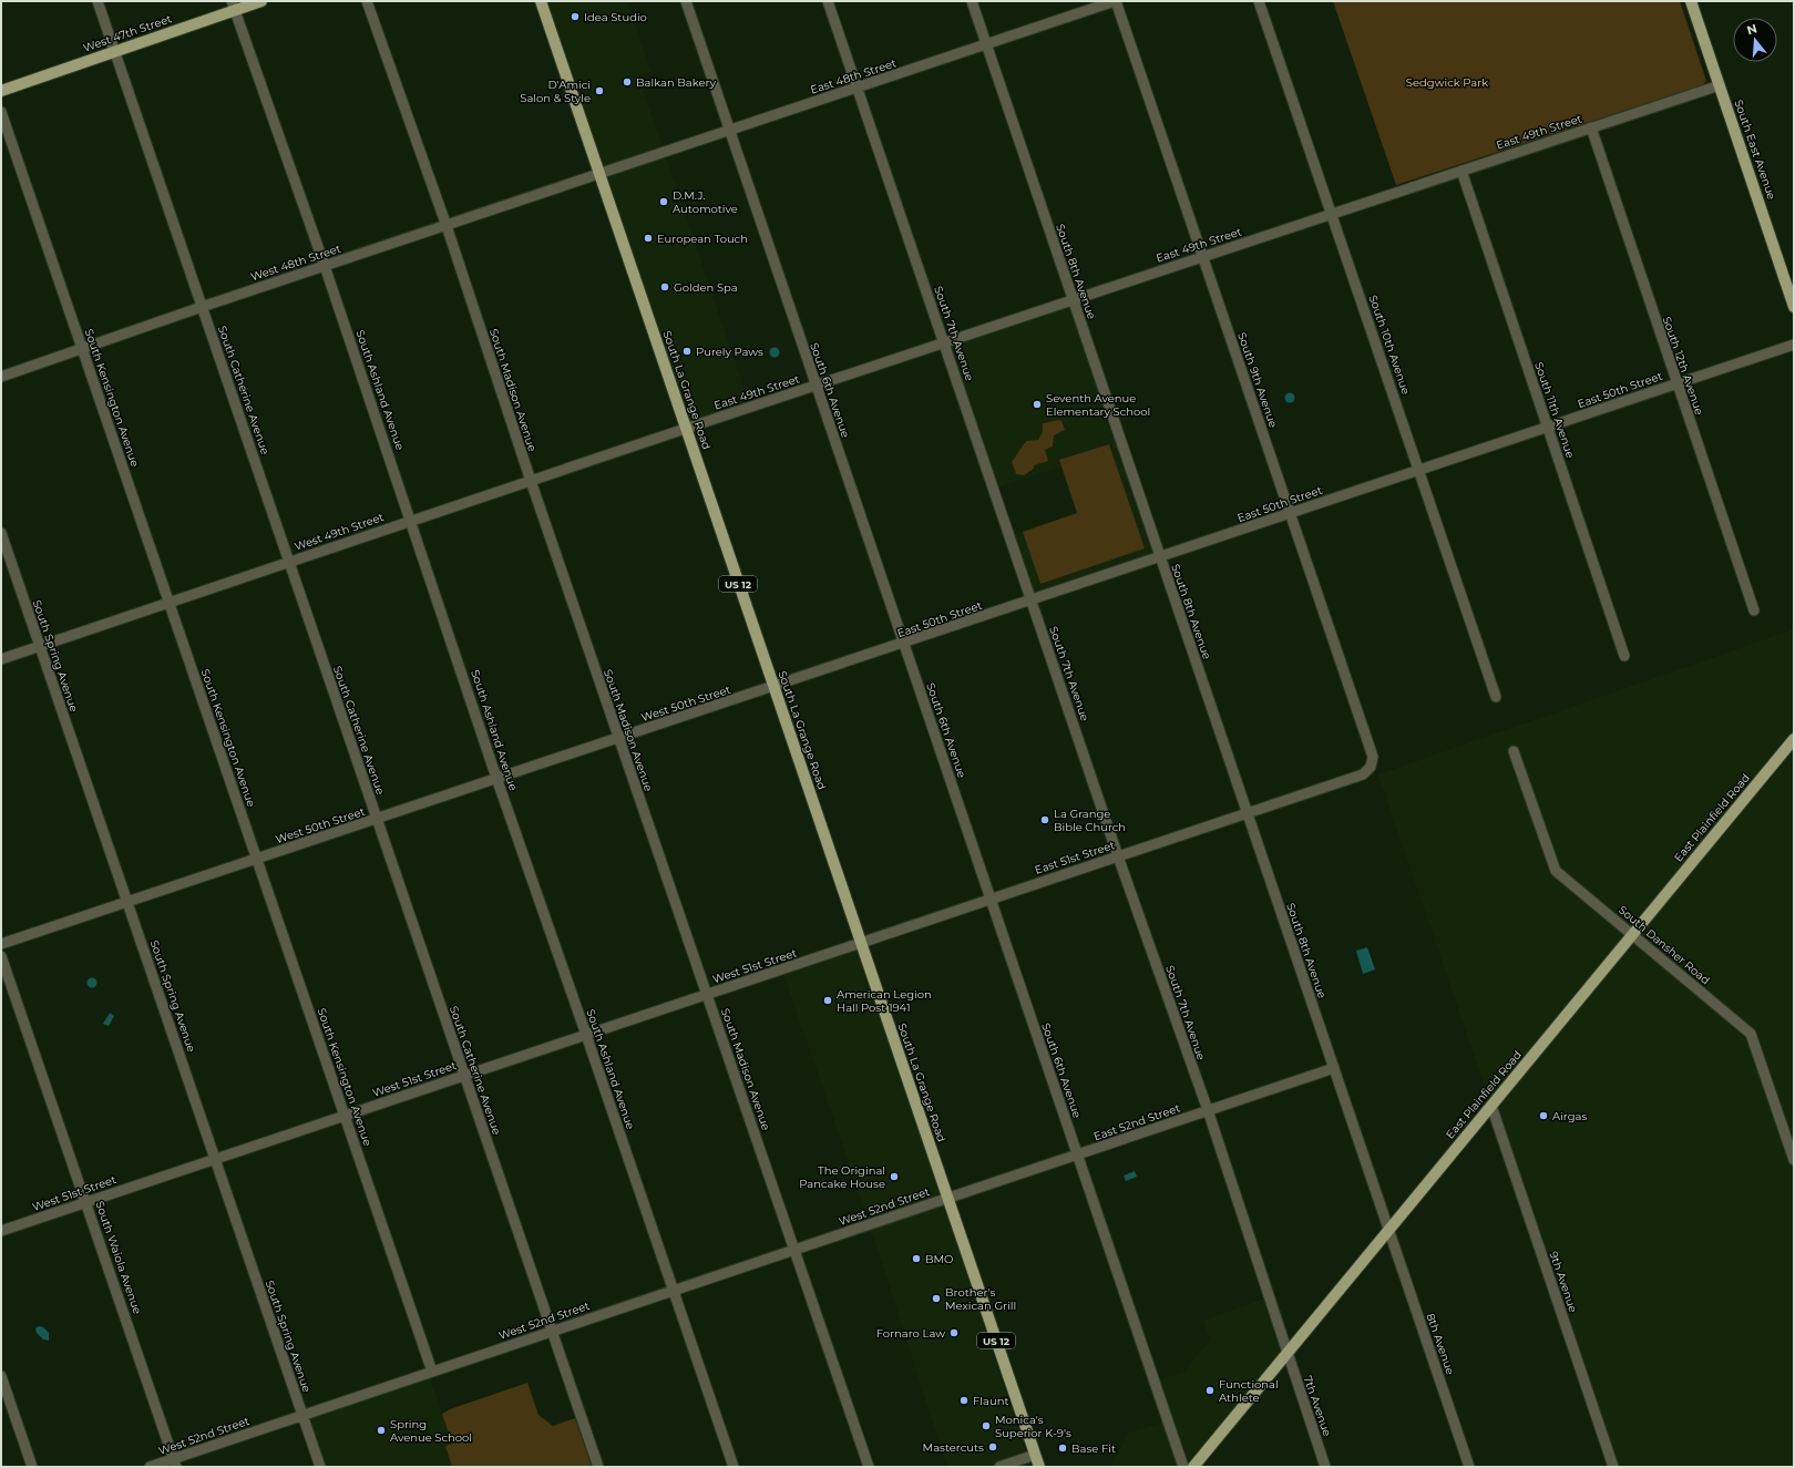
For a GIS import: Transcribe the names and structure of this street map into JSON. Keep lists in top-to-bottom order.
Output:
{
  "streets": {
    "main road": [
      "West 47th Street",
      "South East Avenue",
      "South La Grange Road",
      "US 12",
      "East Plainfield Road"
    ],
    "street": [
      "East 48th Street",
      "East 49th Street",
      "West 48th Street",
      "South 8th Avenue",
      "South 7th Avenue",
      "South 10th Avenue",
      "South 12th Avenue",
      "South 9th Avenue",
      "South Catherine Avenue",
      "South Ashland Avenue",
      "South Madison Avenue",
      "South 6th Avenue",
      "East 50th Street",
      "South Kensington Avenue",
      "South 11th Avenue",
      "West 49th Street",
      "South Spring Avenue",
      "West 50th Street",
      "East 51st Street",
      "South Dansher Road",
      "West 51st Street",
      "East 52nd Street",
      "West 52nd Street",
      "South Waiola Avenue",
      "9th Avenue",
      "8th Avenue",
      "7th Avenue"
    ]
  },
  "crossings": [
    ["West 47th Street", "South Catherine Avenue"],
    ["West 47th Street", "South Ashland Avenue"],
    ["East 48th Street", "West 48th Street"],
    ["East 48th Street", "South 8th Avenue"],
    ["East 48th Street", "South 7th Avenue"],
    ["East 48th Street", "South 9th Avenue"],
    ["East 48th Street", "South La Grange Road"],
    ["East 48th Street", "South 6th Avenue"],
    ["East 49th Street", "South East Avenue"],
    ["East 49th Street", "South 8th Avenue"],
    ["East 49th Street", "South 7th Avenue"],
    ["East 49th Street", "South 10th Avenue"],
    ["East 49th Street", "South 12th Avenue"],
    ["East 49th Street", "South 9th Avenue"],
    ["East 49th Street", "South La Grange Road"],
    ["East 49th Street", "South 6th Avenue"],
    ["East 49th Street", "South 11th Avenue"],
    ["East 49th Street", "West 49th Street"],
    ["West 48th Street", "South Catherine Avenue"],
    ["West 48th Street", "South Ashland Avenue"],
    ["West 48th Street", "South Madison Avenue"],
    ["West 48th Street", "South La Grange Road"],
    ["West 48th Street", "South Kensington Avenue"],
    ["South 8th Avenue", "East 50th Street"],
    ["South 8th Avenue", "East Plainfield Road"],
    ["South 8th Avenue", "East 51st Street"],
    ["South 8th Avenue", "East 52nd Street"],
    ["South 8th Avenue", "8th Avenue"],
    ["South 7th Avenue", "East 50th Street"],
    ["South 7th Avenue", "East Plainfield Road"],
    ["South 7th Avenue", "East 51st Street"],
    ["South 7th Avenue", "East 52nd Street"],
    ["South 7th Avenue", "7th Avenue"],
    ["South 10th Avenue", "East 50th Street"],
    ["South 12th Avenue", "East 50th Street"],
    ["South 9th Avenue", "East 50th Street"],
    ["South 9th Avenue", "East 51st Street"],
    ["South Catherine Avenue", "West 49th Street"],
    ["South Catherine Avenue", "West 50th Street"],
    ["South Catherine Avenue", "West 51st Street"],
    ["South Catherine Avenue", "West 52nd Street"],
    ["South Ashland Avenue", "West 49th Street"],
    ["South Ashland Avenue", "West 50th Street"],
    ["South Ashland Avenue", "West 51st Street"],
    ["South Ashland Avenue", "West 52nd Street"],
    ["South Madison Avenue", "West 49th Street"],
    ["South Madison Avenue", "West 50th Street"],
    ["South Madison Avenue", "West 51st Street"],
    ["South Madison Avenue", "West 52nd Street"],
    ["South La Grange Road", "East 50th Street"],
    ["South La Grange Road", "West 49th Street"],
    ["South La Grange Road", "West 50th Street"],
    ["South La Grange Road", "East 51st Street"],
    ["South La Grange Road", "West 51st Street"],
    ["South La Grange Road", "East 52nd Street"],
    ["South La Grange Road", "West 52nd Street"],
    ["South 6th Avenue", "East 50th Street"],
    ["South 6th Avenue", "East 51st Street"],
    ["South 6th Avenue", "East 52nd Street"],
    ["East 50th Street", "South 11th Avenue"],
    ["East 50th Street", "West 50th Street"],
    ["South Kensington Avenue", "West 49th Street"],
    ["South Kensington Avenue", "West 50th Street"],
    ["South Kensington Avenue", "West 51st Street"],
    ["South Kensington Avenue", "West 52nd Street"],
    ["West 49th Street", "South Spring Avenue"],
    ["South Spring Avenue", "West 50th Street"],
    ["South Spring Avenue", "West 51st Street"],
    ["South Spring Avenue", "West 52nd Street"],
    ["East Plainfield Road", "South Dansher Road"],
    ["East Plainfield Road", "9th Avenue"],
    ["East Plainfield Road", "8th Avenue"],
    ["East Plainfield Road", "7th Avenue"],
    ["East 51st Street", "West 51st Street"],
    ["West 51st Street", "South Waiola Avenue"],
    ["East 52nd Street", "West 52nd Street"],
    ["West 52nd Street", "South Waiola Avenue"]
  ],
  "parks": ["Sedgwick Park"],
  "places": [
    "Idea Studio",
    "Balkan Bakery",
    "D'Amici Salon & Style",
    "D.M.J. Automotive",
    "European Touch",
    "Golden Spa",
    "Purely Paws",
    "Seventh Avenue Elementary School",
    "La Grange Bible Church",
    "American Legion Hall Post 1941",
    "Airgas",
    "The Original Pancake House",
    "BMO",
    "Brother's Mexican Grill",
    "Fornaro Law",
    "Functional Athlete",
    "Flaunt",
    "Monica's Superior K-9's",
    "Spring Avenue School",
    "Mastercuts",
    "Base Fit"
  ],
  "north": "top"
}
